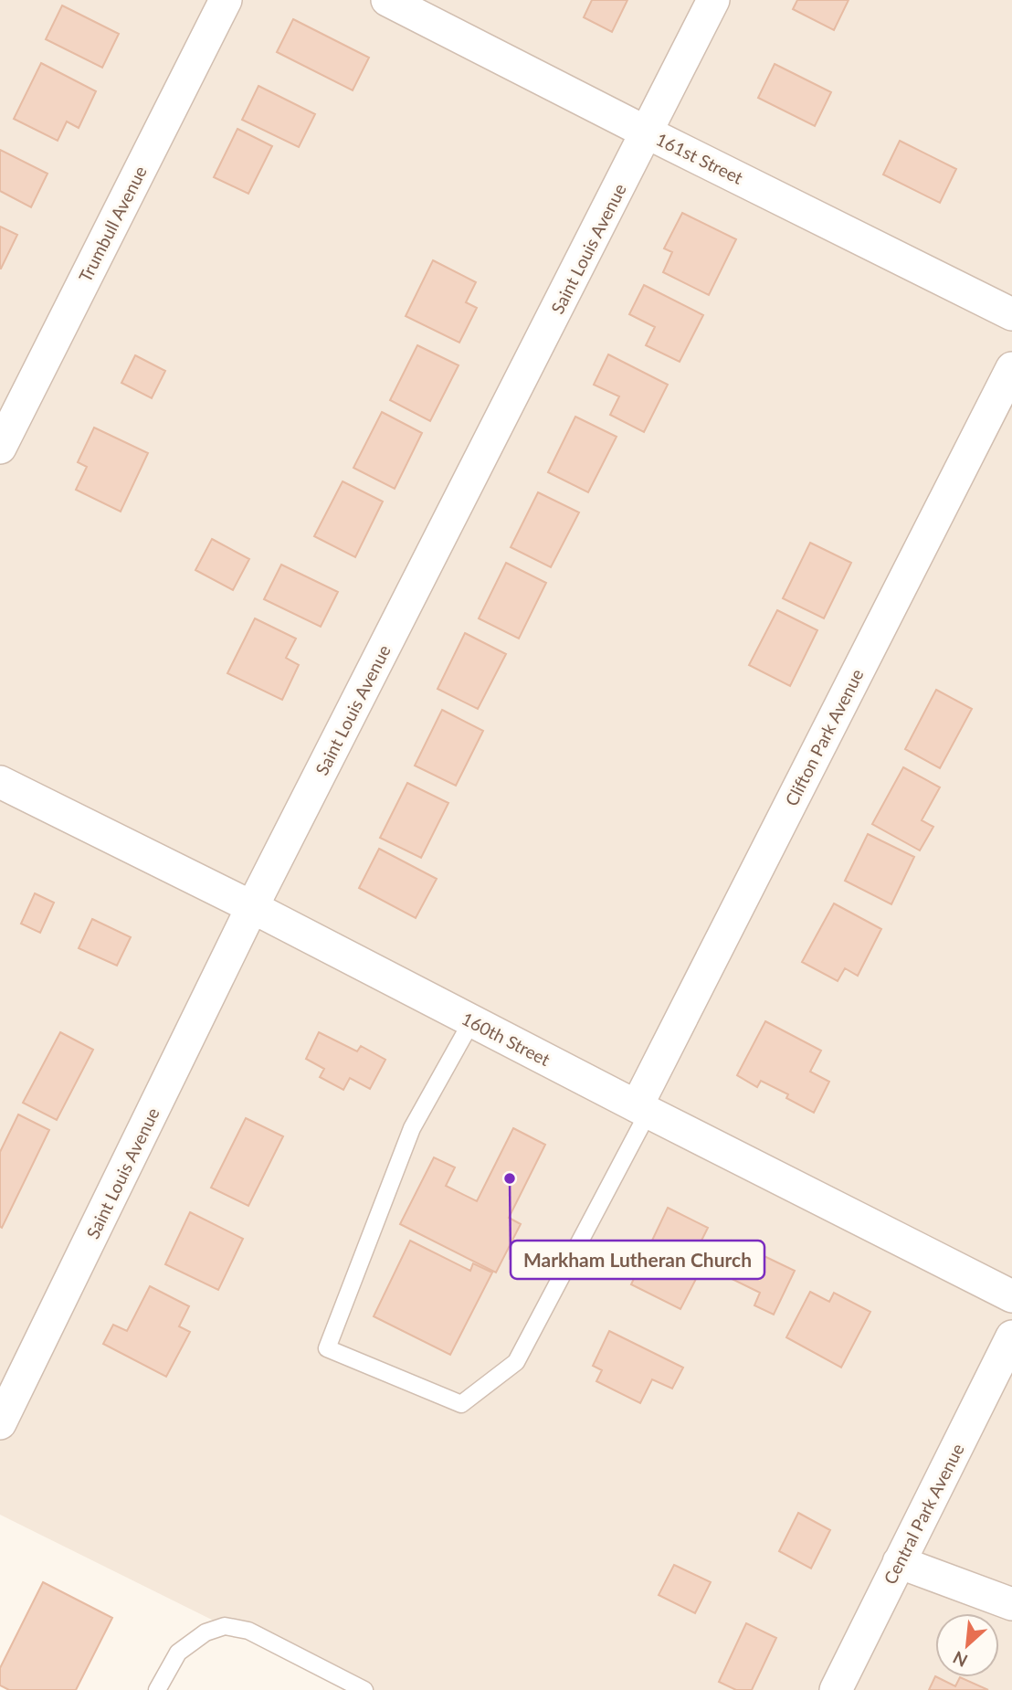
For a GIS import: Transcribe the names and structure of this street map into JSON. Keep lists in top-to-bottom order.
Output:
{
  "streets": {
    "street": [
      "161st Street",
      "Trumbull Avenue",
      "Saint Louis Avenue",
      "Clifton Park Avenue",
      "160th Street",
      "Central Park Avenue"
    ]
  },
  "crossings": [
    ["161st Street", "Saint Louis Avenue"],
    ["Saint Louis Avenue", "160th Street"],
    ["Clifton Park Avenue", "160th Street"]
  ],
  "places": ["Markham Lutheran Church"],
  "north": "bottom left"
}
